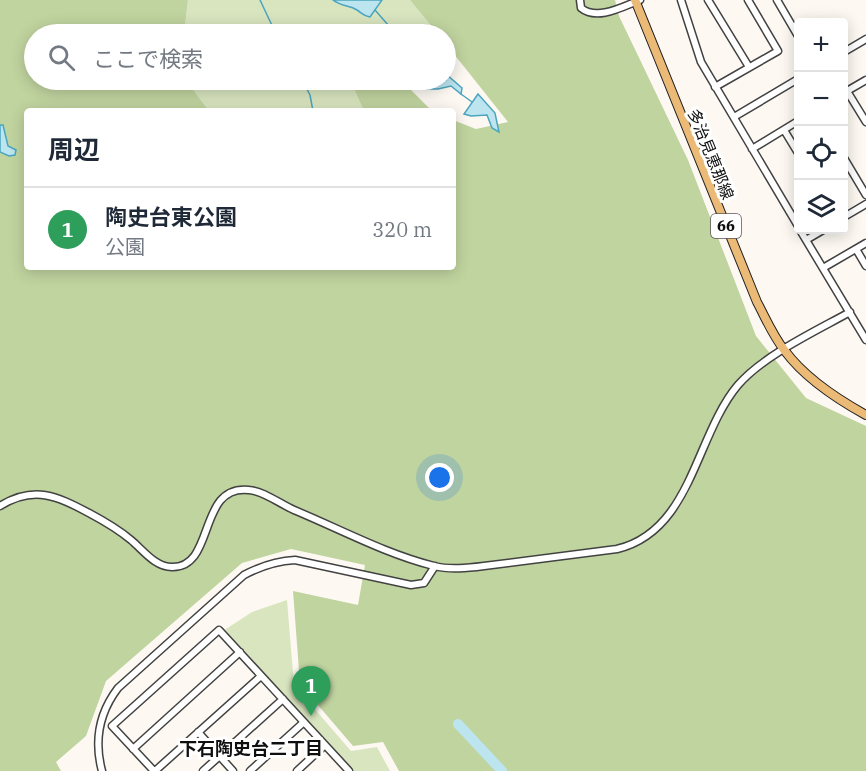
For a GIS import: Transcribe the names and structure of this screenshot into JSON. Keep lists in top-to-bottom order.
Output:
{
  "streets": {
    "main road": ["多治見恵那線", "66"]
  },
  "districts": ["下石陶史台二丁目"],
  "page": {
    "map_buttons": ["+", "−"],
    "search": "ここで検索",
    "heading": "周辺",
    "list": [
      {
        "mark": "1",
        "name": "陶史台東公園",
        "note": "公園",
        "value": "320 m"
      }
    ],
    "pins": "1"
  }
}
